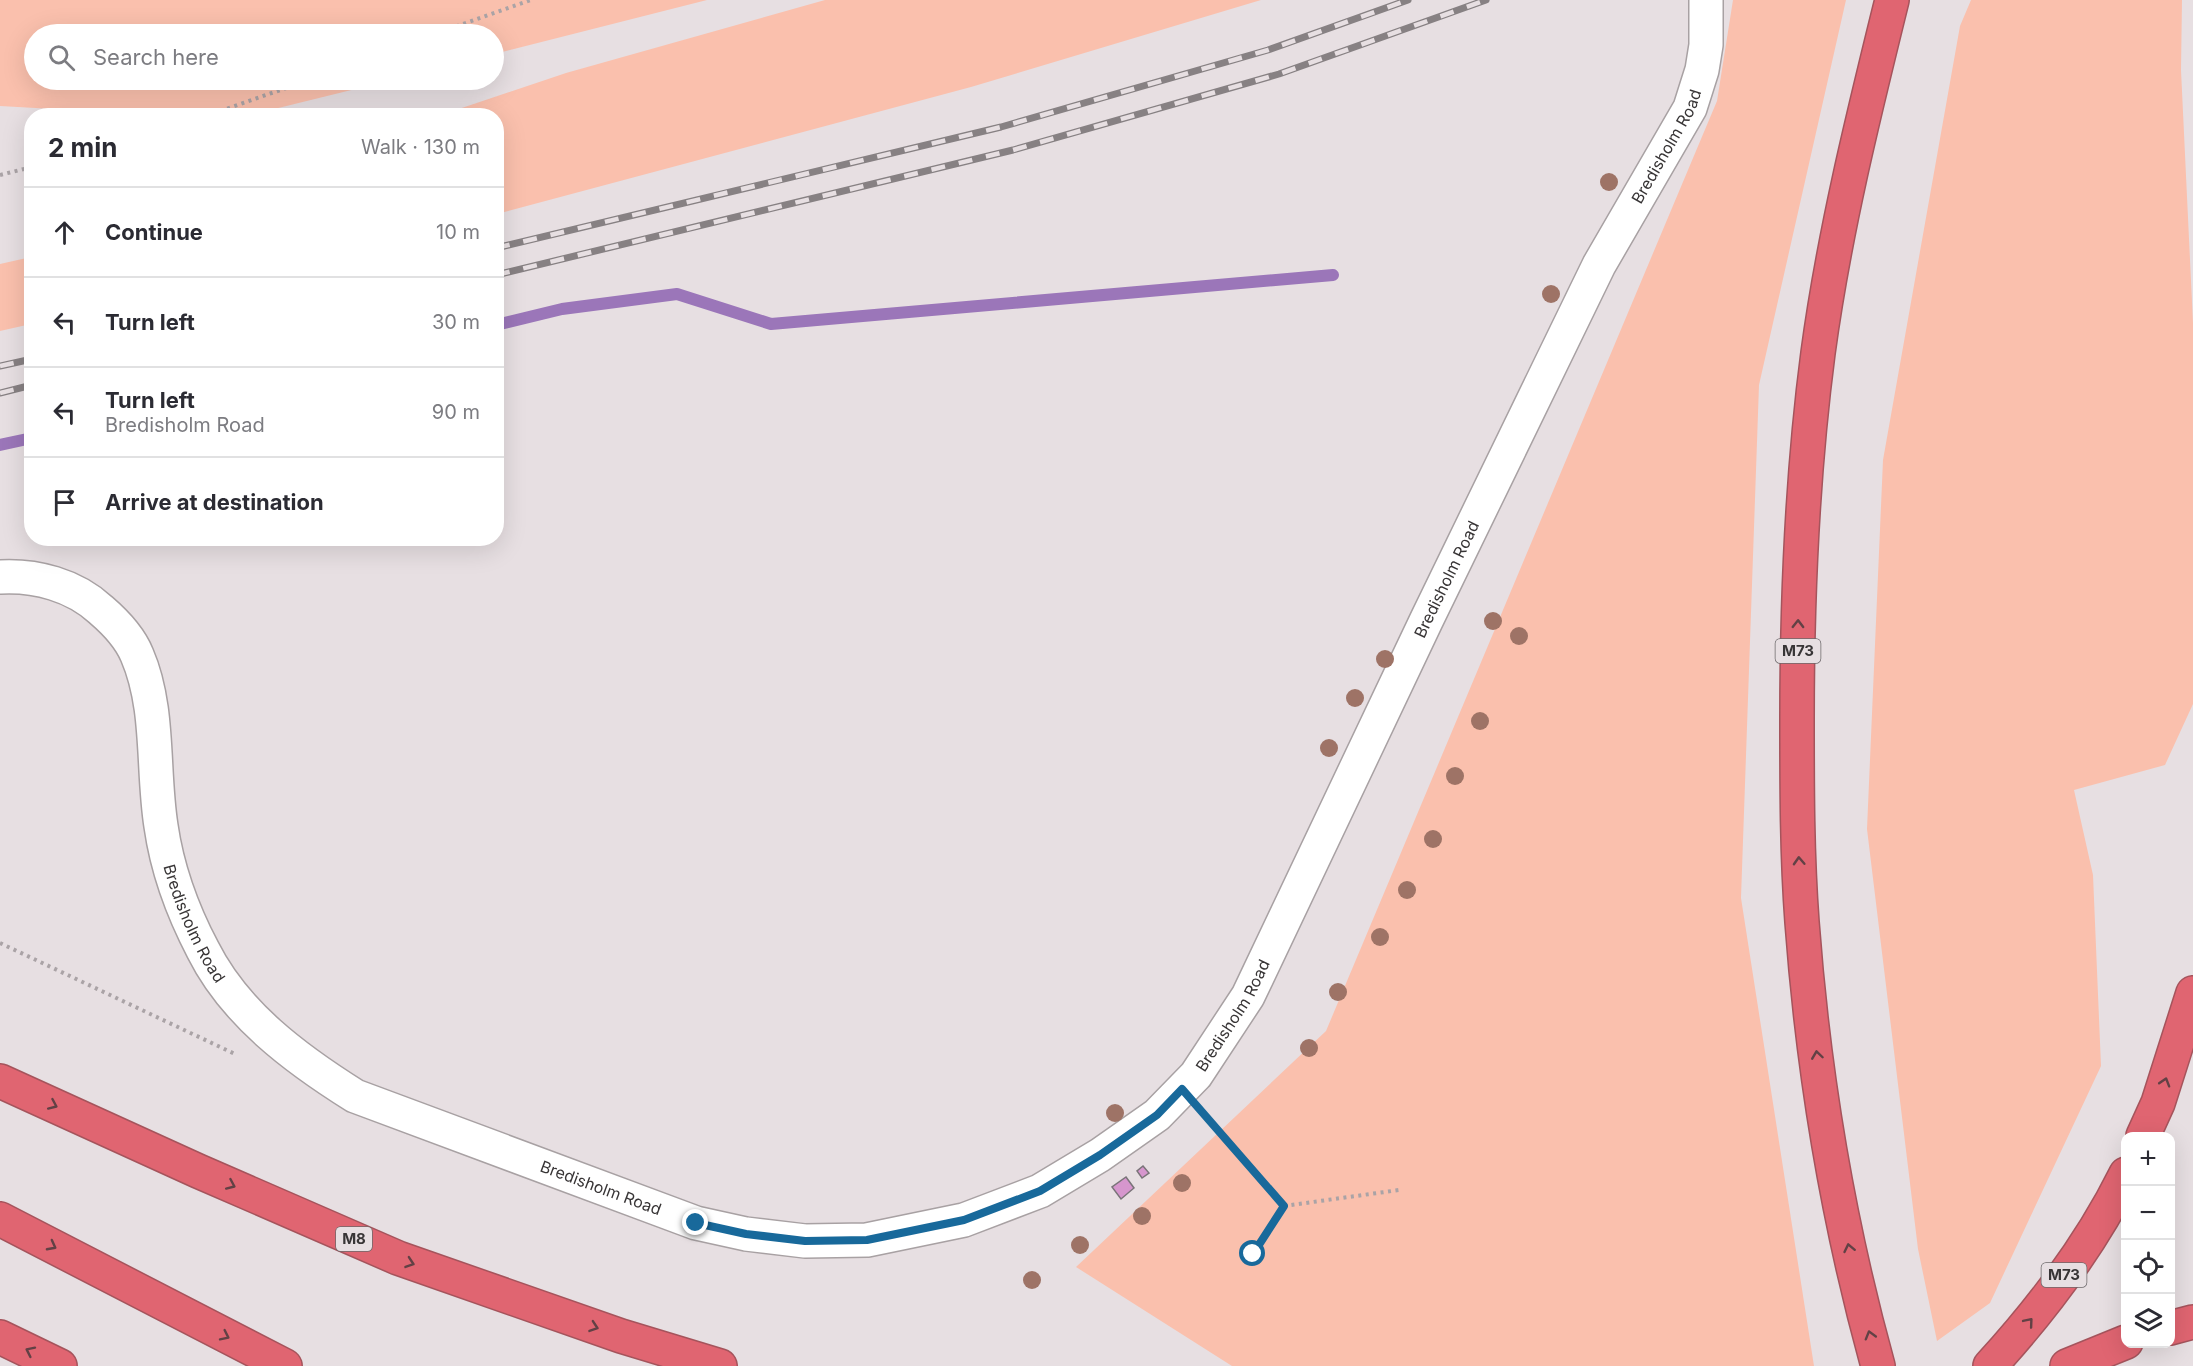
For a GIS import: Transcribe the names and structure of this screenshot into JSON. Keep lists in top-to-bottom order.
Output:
{
  "streets": {
    "highway": ["M73", "M8"],
    "street": ["Bredisholm Road"]
  },
  "page": {
    "search": "Search here",
    "heading": ["2 min", "Walk · 130 m"],
    "list": [
      ["Continue", "10 m"],
      ["Turn left", "30 m"],
      ["Turn left", "Bredisholm Road", "90 m"],
      "Arrive at destination"
    ],
    "map_buttons": ["+", "−"]
  }
}
